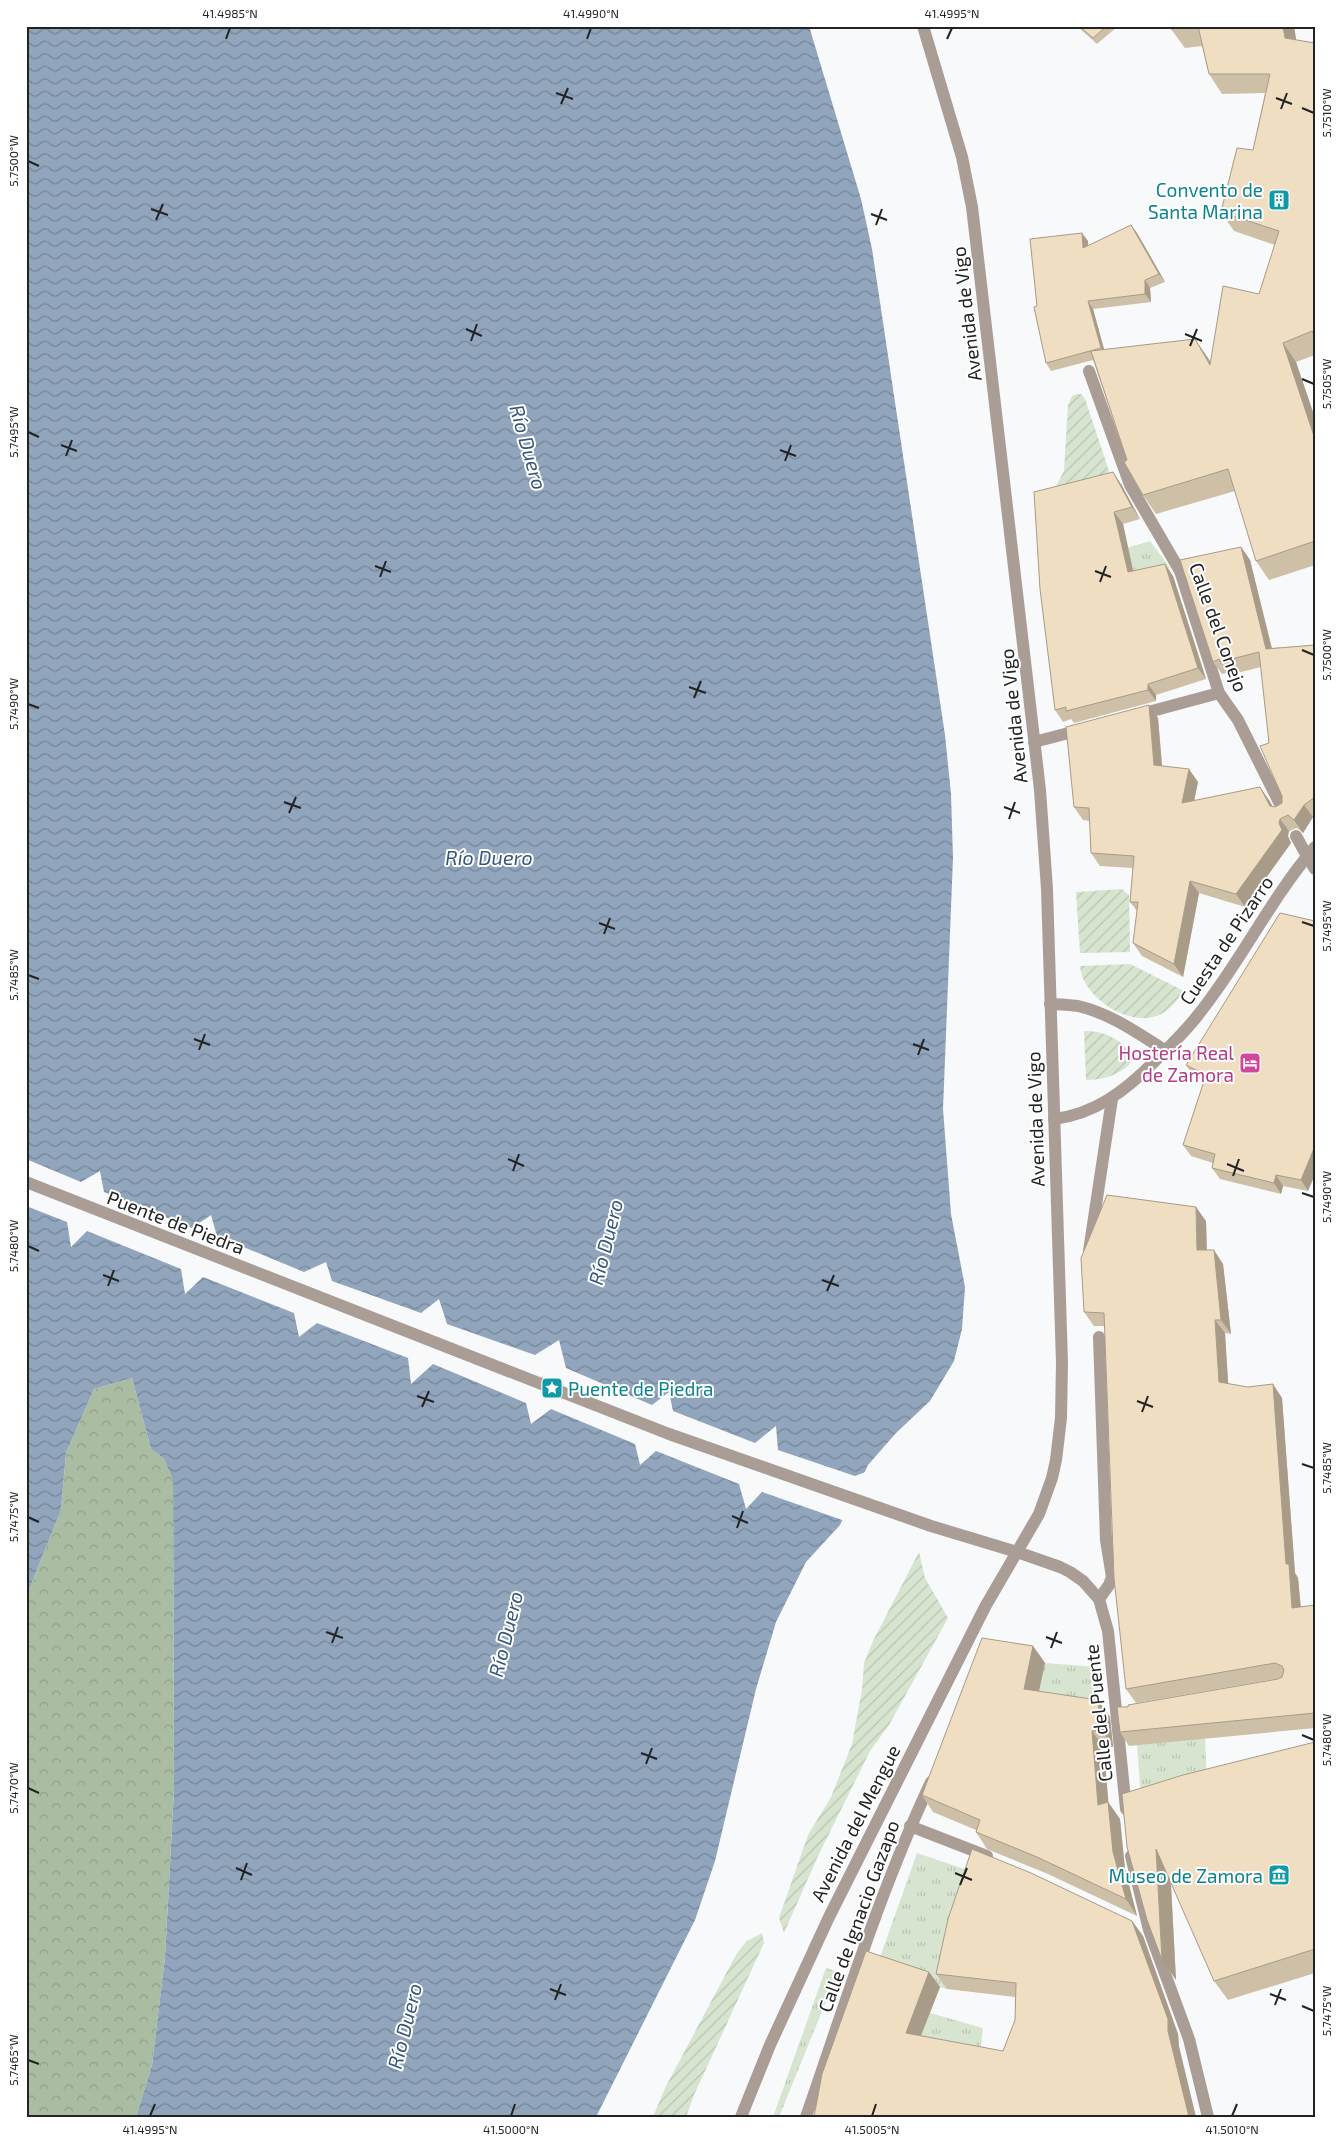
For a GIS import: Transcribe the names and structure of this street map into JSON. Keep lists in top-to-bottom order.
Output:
{
  "streets": {
    "street": [
      "Avenida de Vigo",
      "Calle del Conejo",
      "Cuesta de Pizarro",
      "Puente de Piedra",
      "Calle del Puente",
      "Avenida del Mengue",
      "Calle de Ignacio Gazapo"
    ]
  },
  "crossings": [
    ["Avenida de Vigo", "Cuesta de Pizarro"],
    ["Avenida de Vigo", "Puente de Piedra"],
    ["Avenida de Vigo", "Calle del Puente"],
    ["Avenida de Vigo", "Avenida del Mengue"],
    ["Puente de Piedra", "Calle del Puente"],
    ["Puente de Piedra", "Avenida del Mengue"],
    ["Calle del Puente", "Avenida del Mengue"]
  ],
  "water": ["Río Duero"],
  "places": {
    "building": ["Convento de Santa Marina"],
    "hotel": ["Hostería Real de Zamora"],
    "place": ["Puente de Piedra"],
    "museum": ["Museo de Zamora"]
  },
  "coordinates": [
    "41.4985°N",
    "41.4990°N",
    "41.4995°N",
    "5.7510°W",
    "5.7500°W",
    "5.7505°W",
    "5.7495°W",
    "5.7490°W",
    "5.7485°W",
    "5.7480°W",
    "5.7475°W",
    "5.7470°W",
    "5.7465°W",
    "41.5000°N",
    "41.5005°N",
    "41.5010°N"
  ]
}
